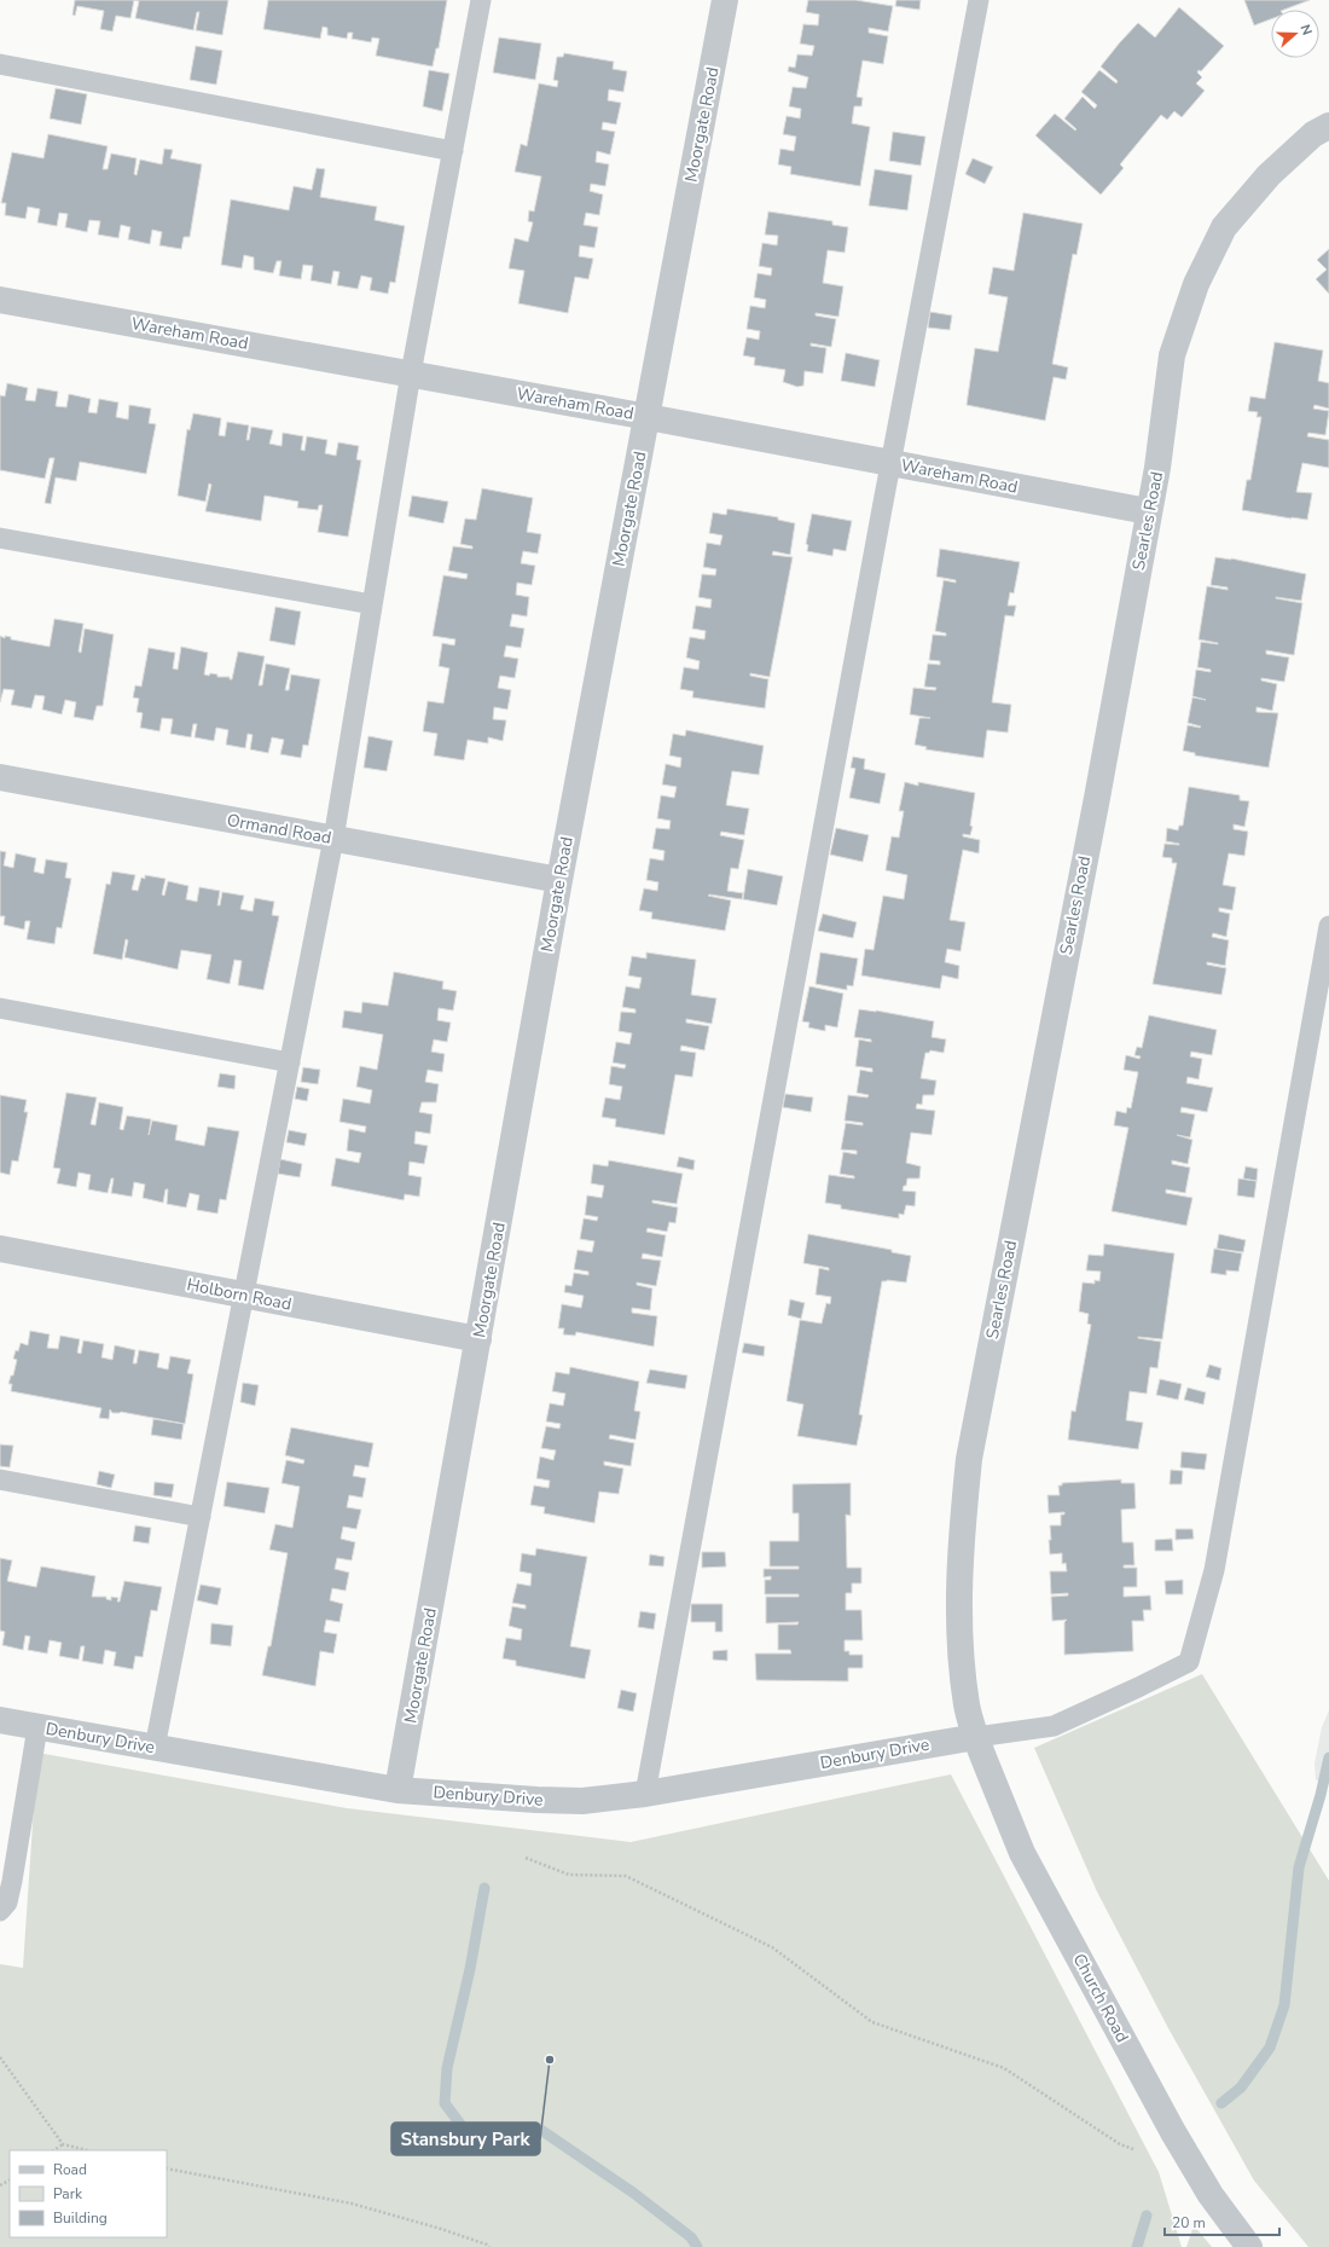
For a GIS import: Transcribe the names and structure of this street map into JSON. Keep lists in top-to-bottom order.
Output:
{
  "streets": {
    "street": [
      "Moorgate Road",
      "Wareham Road",
      "Searles Road",
      "Ormand Road",
      "Holborn Road",
      "Denbury Drive",
      "Church Road"
    ]
  },
  "crossings": [
    ["Moorgate Road", "Wareham Road"],
    ["Moorgate Road", "Ormand Road"],
    ["Moorgate Road", "Holborn Road"],
    ["Moorgate Road", "Denbury Drive"],
    ["Wareham Road", "Searles Road"],
    ["Searles Road", "Denbury Drive"],
    ["Searles Road", "Church Road"],
    ["Denbury Drive", "Church Road"]
  ],
  "places": ["Stansbury Park"],
  "legend": ["Road", "Park", "Building"],
  "scale_bar": "20 m",
  "north": "right"
}
